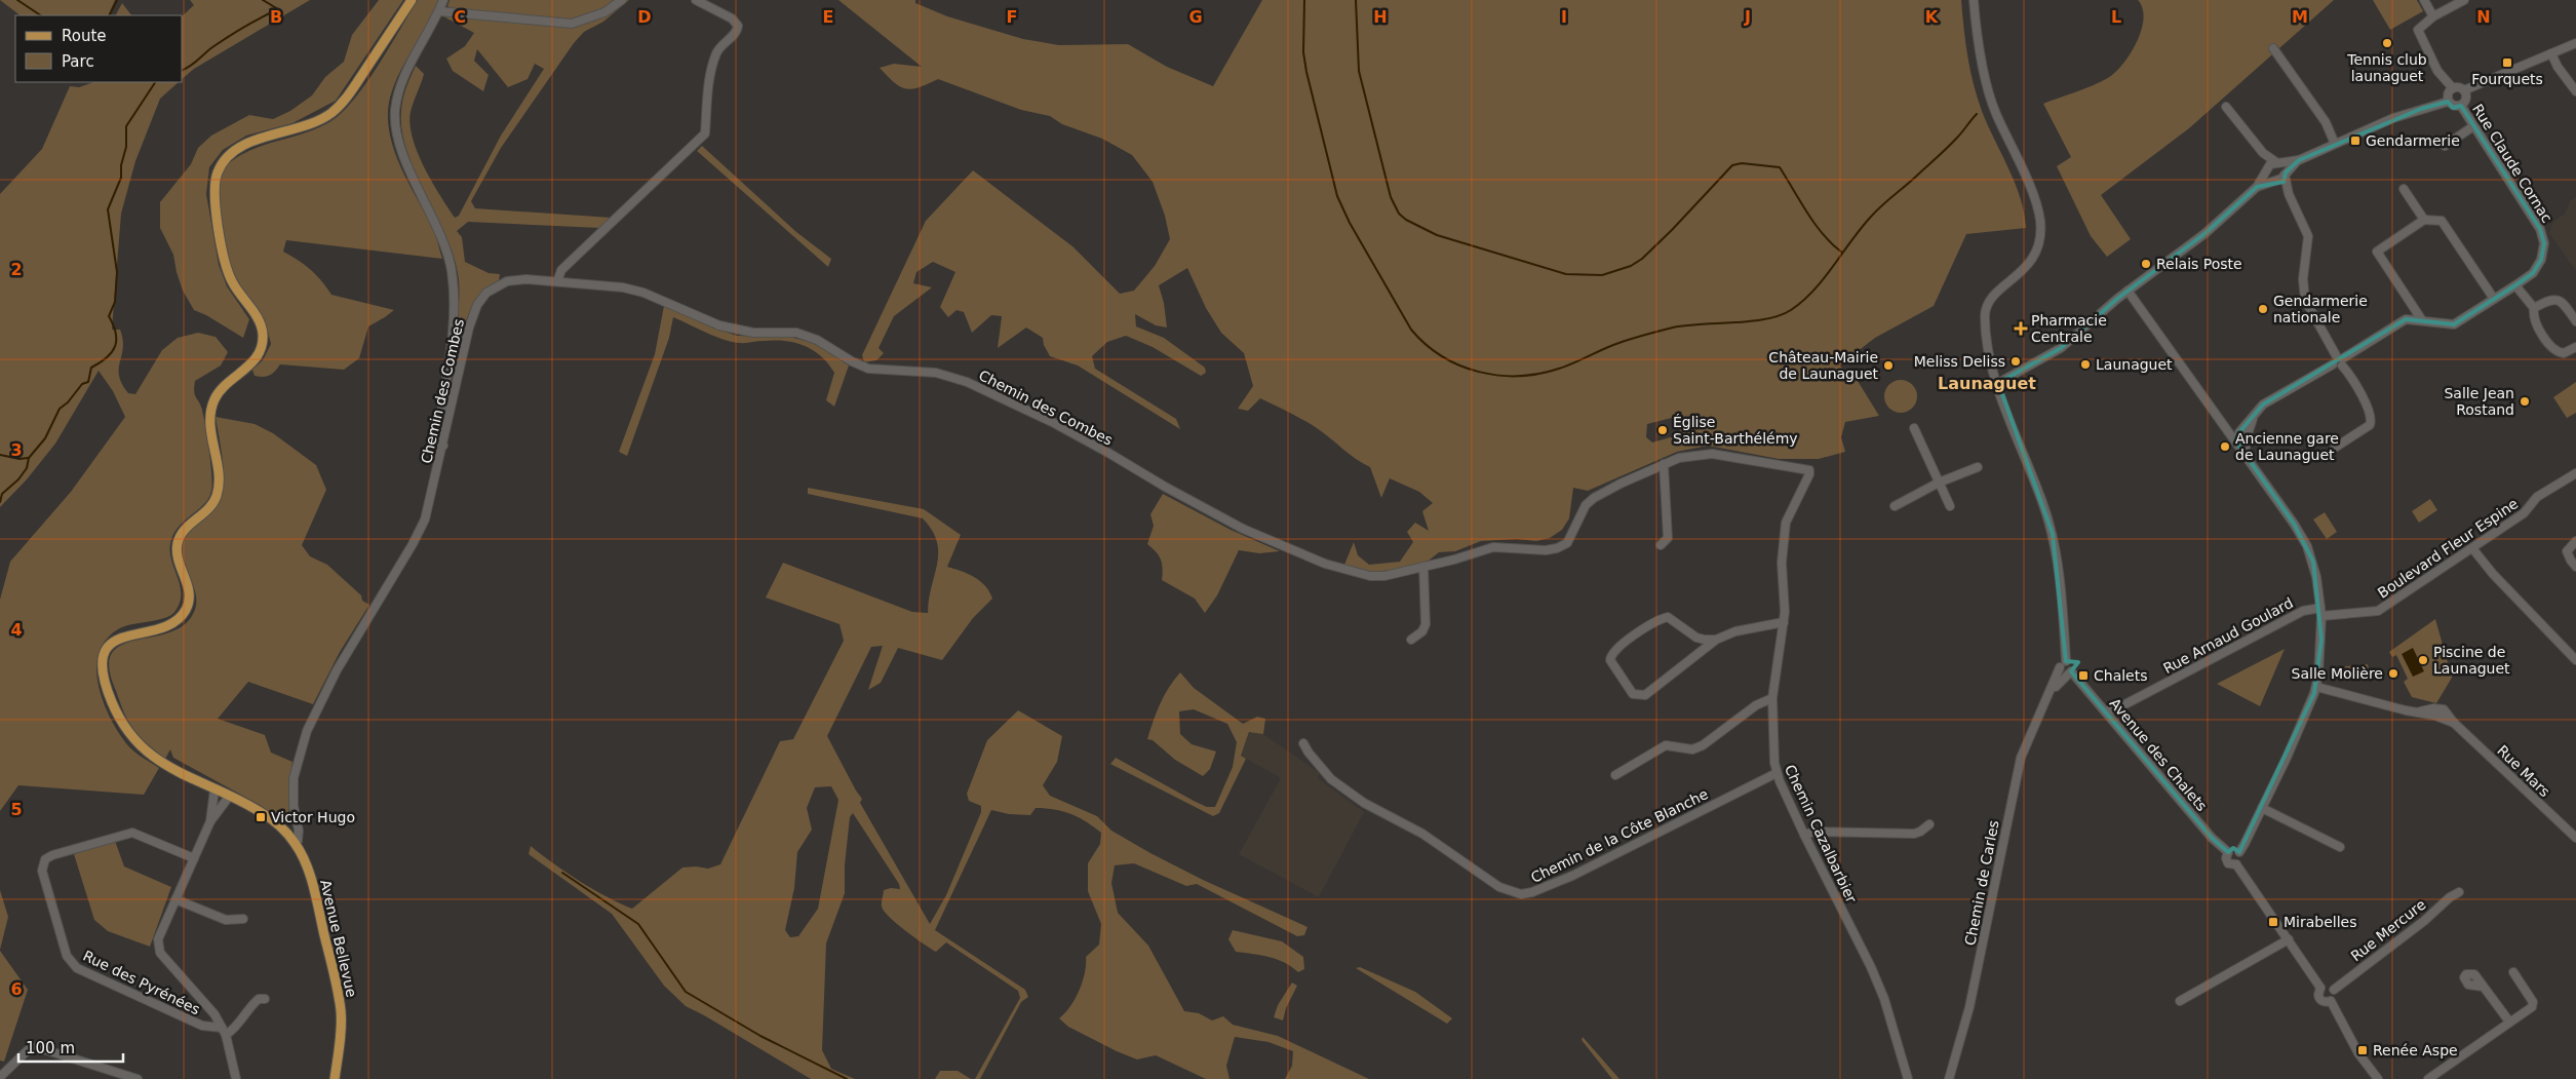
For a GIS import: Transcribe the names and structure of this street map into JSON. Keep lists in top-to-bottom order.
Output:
{
  "streets": {
    "main road": ["Avenue Bellevue"],
    "street": [
      "Rue Claude Cornac",
      "Chemin des Combes",
      "Boulevard Fleur Espine",
      "Rue Arnaud Goulard",
      "Avenue des Chalets",
      "Rue Mars",
      "Chemin Cazalbarbier",
      "Chemin de la Côte Blanche",
      "Chemin de Carles",
      "Rue Mercure",
      "Rue des Pyrénées"
    ]
  },
  "crossings": [
    ["Chemin des Combes", "Chemin Cazalbarbier"],
    ["Chemin des Combes", "Avenue Bellevue"],
    ["Boulevard Fleur Espine", "Rue Arnaud Goulard"],
    ["Rue Arnaud Goulard", "Avenue des Chalets"],
    ["Avenue des Chalets", "Chemin de Carles"],
    ["Avenue des Chalets", "Rue Mercure"],
    ["Chemin Cazalbarbier", "Chemin de la Côte Blanche"]
  ],
  "districts": ["Launaguet"],
  "places": {
    "other": [
      "Tennis club launaguet",
      "Relais Poste",
      "Gendarmerie nationale",
      "Meliss Deliss",
      "Launaguet",
      "Château-Mairie de Launaguet",
      "Salle Jean Rostand",
      "Église Saint-Barthélémy",
      "Ancienne gare de Launaguet",
      "Piscine de Launaguet",
      "Salle Molière"
    ],
    "transit": [
      "Fourquets",
      "Gendarmerie",
      "Chalets",
      "Victor Hugo",
      "Mirabelles",
      "Renée Aspe"
    ],
    "health": ["Pharmacie Centrale"]
  },
  "legend": ["Route", "Parc"],
  "scale_bar": "100 m",
  "grid": {
    "columns": [
      "B",
      "C",
      "D",
      "E",
      "F",
      "G",
      "H",
      "I",
      "J",
      "K",
      "L",
      "M",
      "N"
    ],
    "rows": [
      "2",
      "3",
      "4",
      "5",
      "6"
    ]
  }
}
